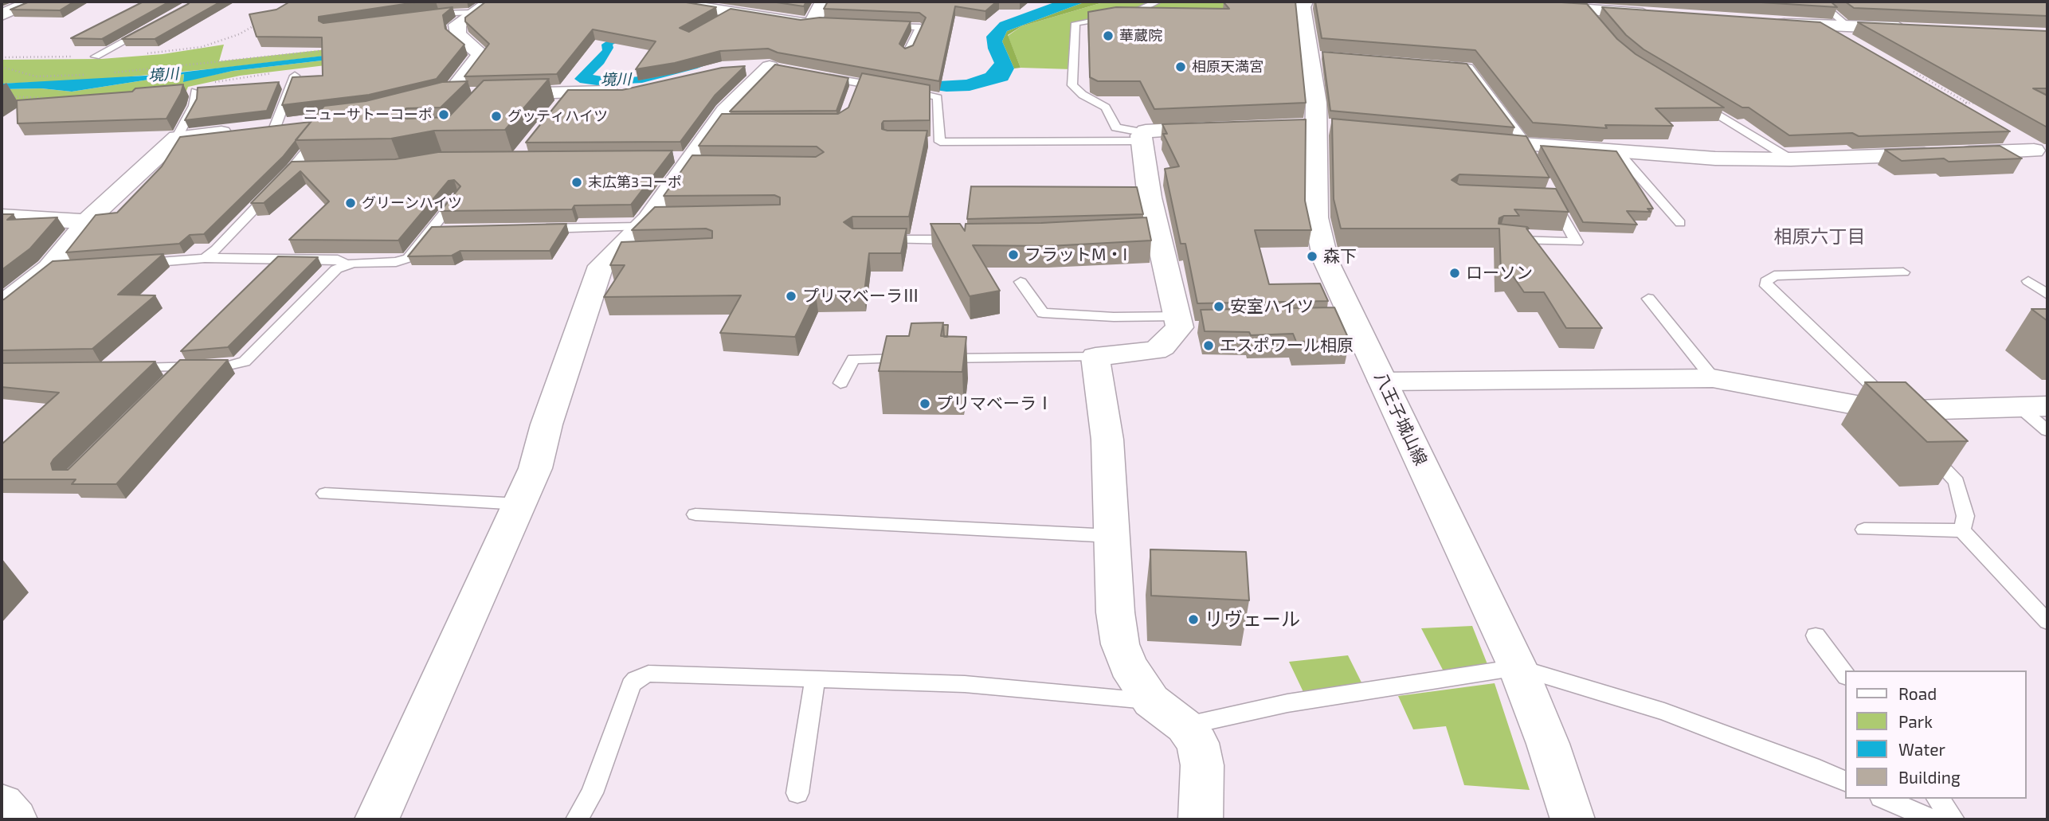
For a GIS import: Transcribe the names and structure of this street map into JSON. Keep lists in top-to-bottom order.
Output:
{
  "streets": {
    "street": ["八王子城山線"]
  },
  "districts": ["相原六丁目"],
  "water": ["境川"],
  "places": [
    "華蔵院",
    "相原天満宮",
    "ニューサトーコーポ",
    "グッティハイツ",
    "末広第3コーポ",
    "グリーンハイツ",
    "フラットM・I",
    "森下",
    "ローソン",
    "プリマベーラⅢ",
    "安室ハイツ",
    "エスポワール相原",
    "プリマベーラⅠ",
    "リヴェール"
  ],
  "legend": [
    "Road",
    "Park",
    "Water",
    "Building"
  ]
}
